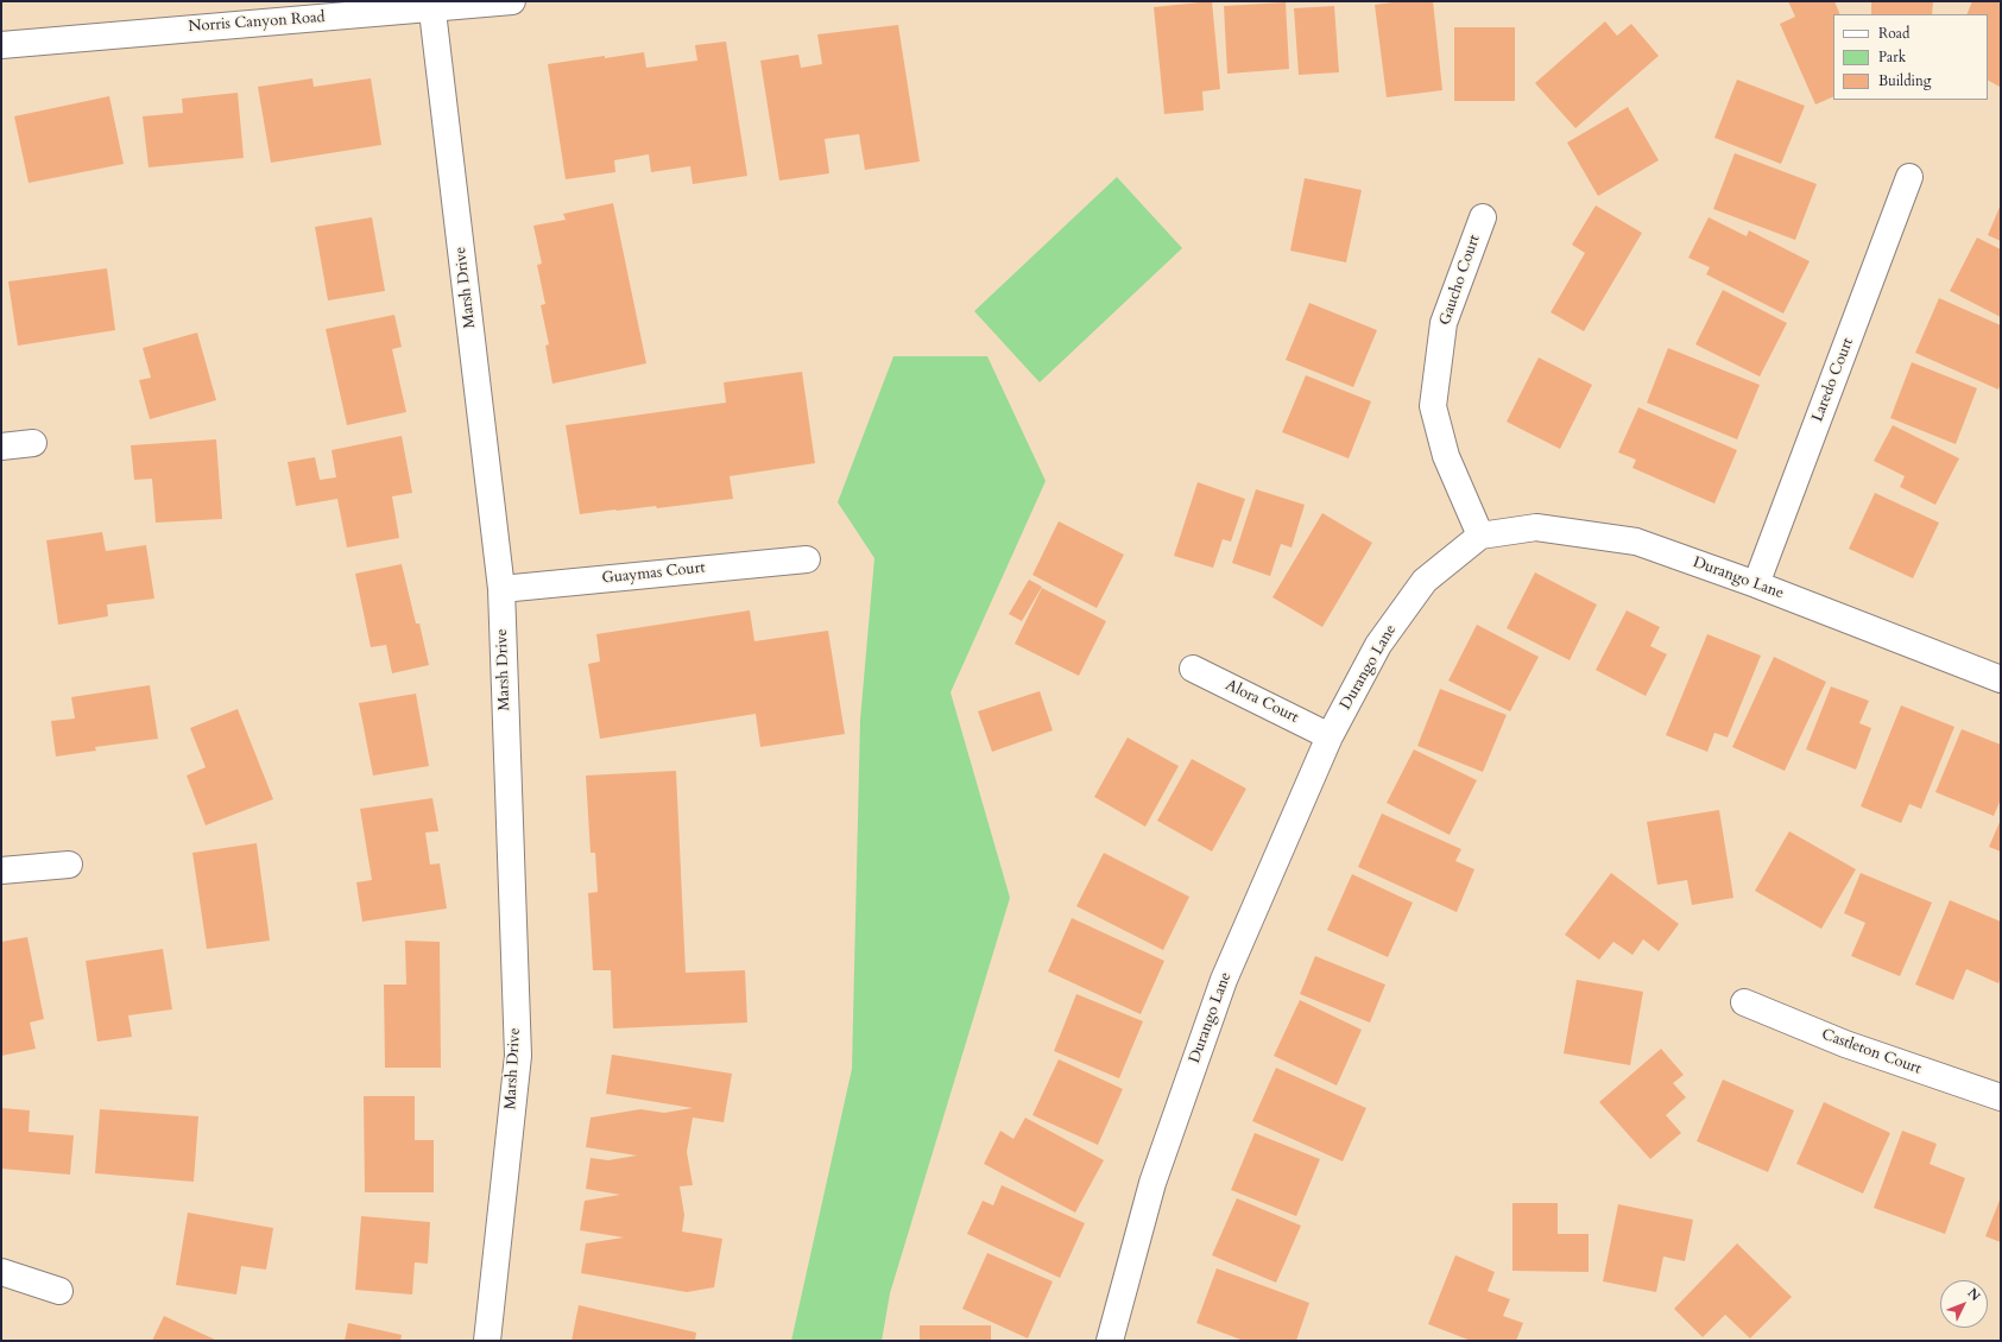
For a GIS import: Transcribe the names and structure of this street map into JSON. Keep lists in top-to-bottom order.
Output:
{
  "streets": {
    "street": [
      "Norris Canyon Road",
      "Gaucho Court",
      "Marsh Drive",
      "Laredo Court",
      "Guaymas Court",
      "Durango Lane",
      "Alora Court",
      "Castleton Court"
    ]
  },
  "crossings": [
    ["Norris Canyon Road", "Marsh Drive"],
    ["Gaucho Court", "Durango Lane"],
    ["Marsh Drive", "Guaymas Court"],
    ["Laredo Court", "Durango Lane"],
    ["Durango Lane", "Alora Court"]
  ],
  "legend": ["Road", "Park", "Building"],
  "north": "top right"
}
